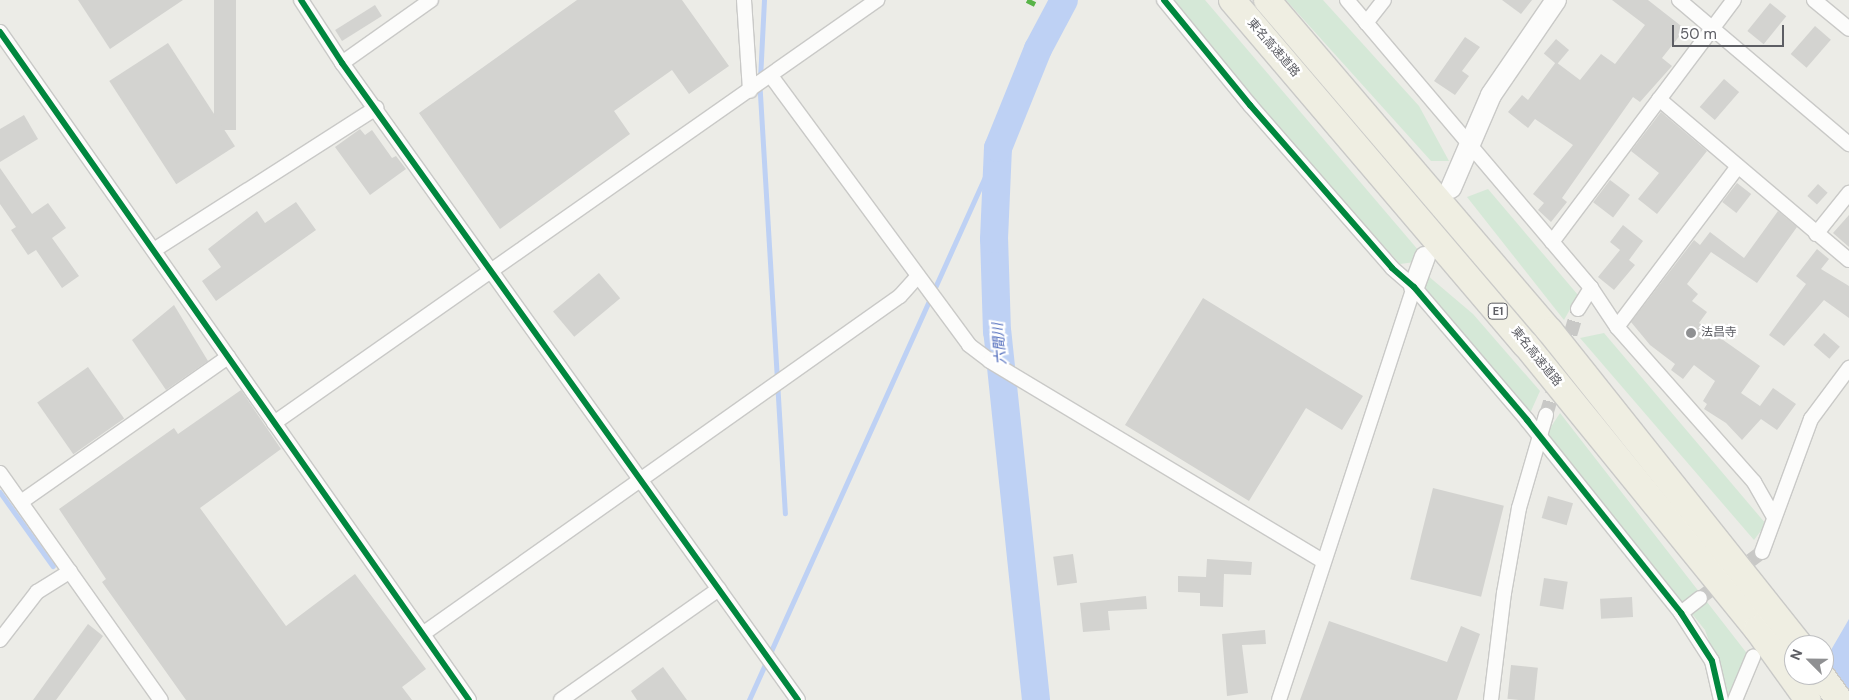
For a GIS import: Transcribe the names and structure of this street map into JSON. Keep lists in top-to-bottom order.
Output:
{
  "streets": {
    "highway": ["東名高速道路", "E1"]
  },
  "water": ["六間川"],
  "places": ["法昌寺"],
  "scale_bar": "50 m",
  "north": "top left"
}
